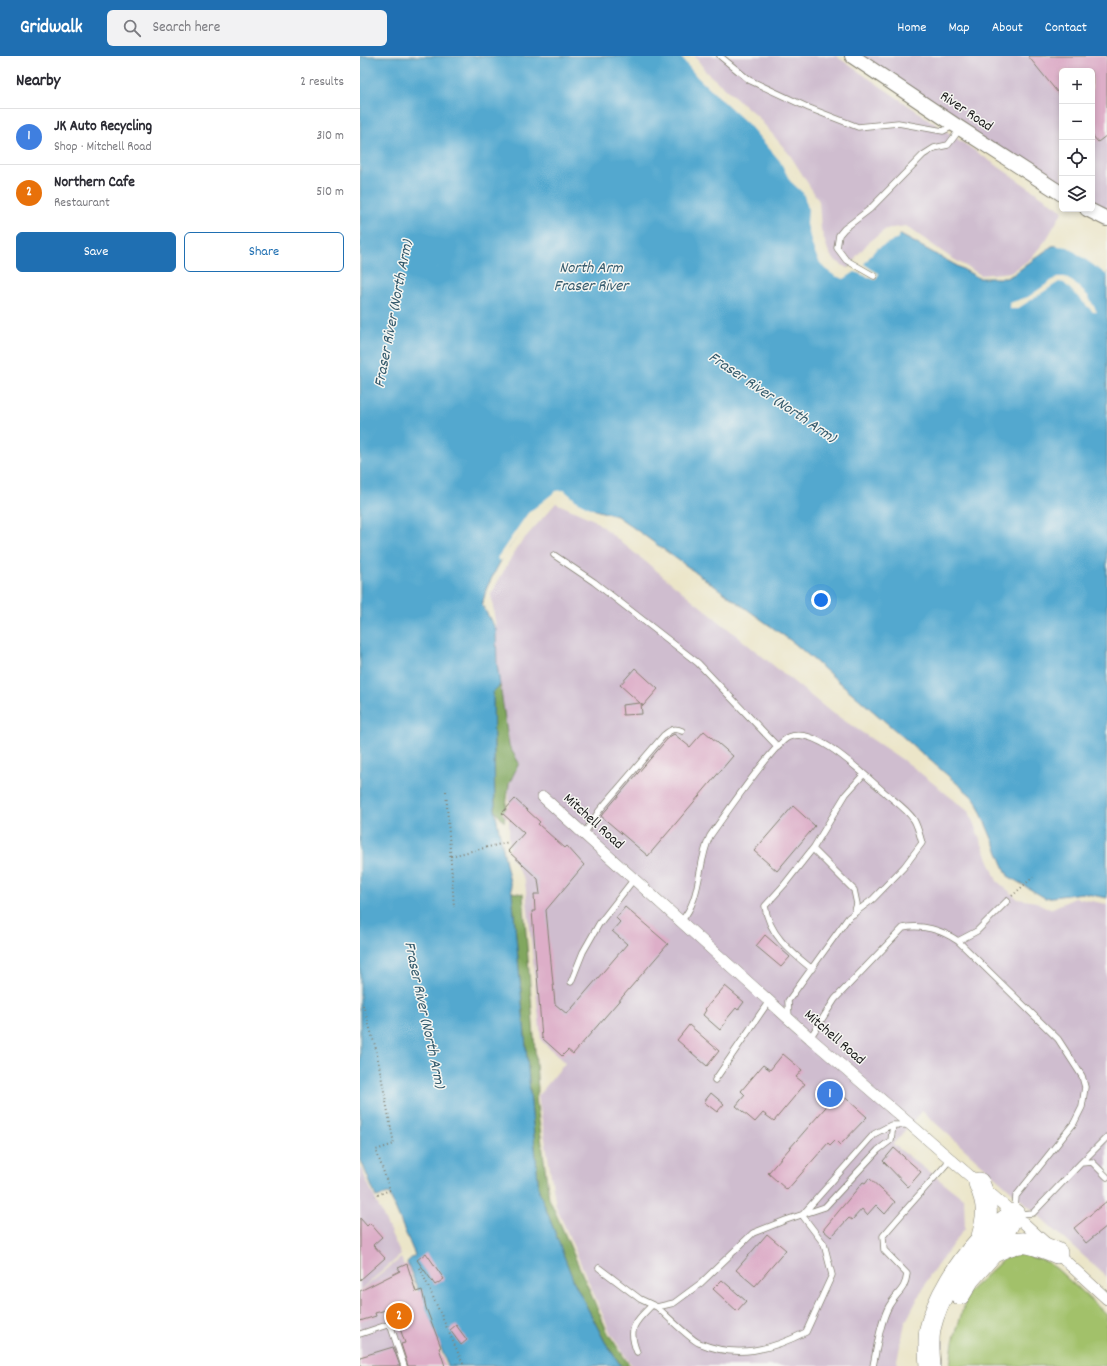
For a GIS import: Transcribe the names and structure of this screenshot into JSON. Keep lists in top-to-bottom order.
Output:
{
  "streets": {
    "street": ["River Road", "Mitchell Road"]
  },
  "water": ["North Arm Fraser River", "Fraser River (North Arm)"],
  "page": {
    "header": "Gridwalk",
    "search": "Search here",
    "nav": [
      "Home",
      "Map",
      "About",
      "Contact"
    ],
    "heading": ["Nearby", "2 results"],
    "map_buttons": ["+", "−"],
    "list": [
      {
        "mark": "1",
        "name": "JK Auto Recycling",
        "note": "Shop · Mitchell Road",
        "value": "310 m"
      },
      {
        "mark": "2",
        "name": "Northern Cafe",
        "note": "Restaurant",
        "value": "510 m"
      }
    ],
    "buttons": ["Save", "Share"],
    "pins": ["1", "2"]
  }
}
